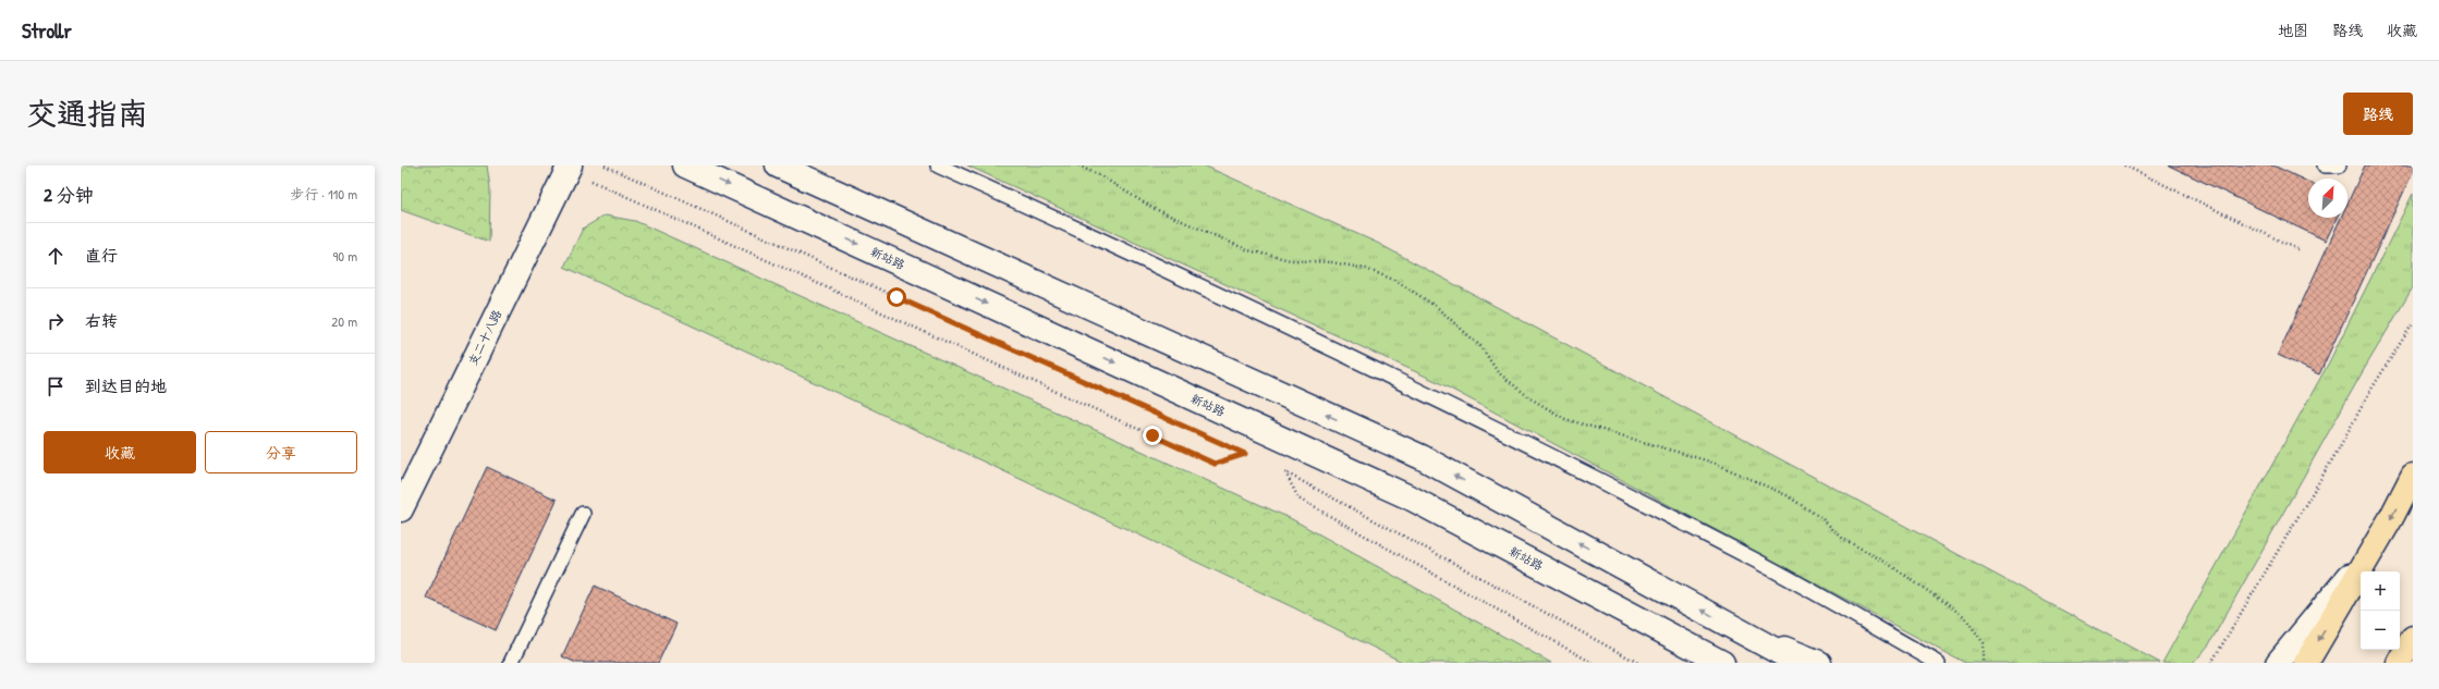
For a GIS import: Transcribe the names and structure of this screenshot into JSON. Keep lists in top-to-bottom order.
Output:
{
  "streets": {
    "street": ["新站路", "支二十八路"]
  },
  "north": "top right",
  "page": {
    "header": "Strollr",
    "nav": ["地图", "路线", "收藏"],
    "title": "交通指南",
    "buttons": [
      "路线",
      ["收藏", "分享"]
    ],
    "heading": ["2 分钟", "步行 · 110 m"],
    "list": [
      ["直行", "90 m"],
      ["右转", "20 m"],
      "到达目的地"
    ],
    "map_buttons": ["+", "−"]
  }
}
